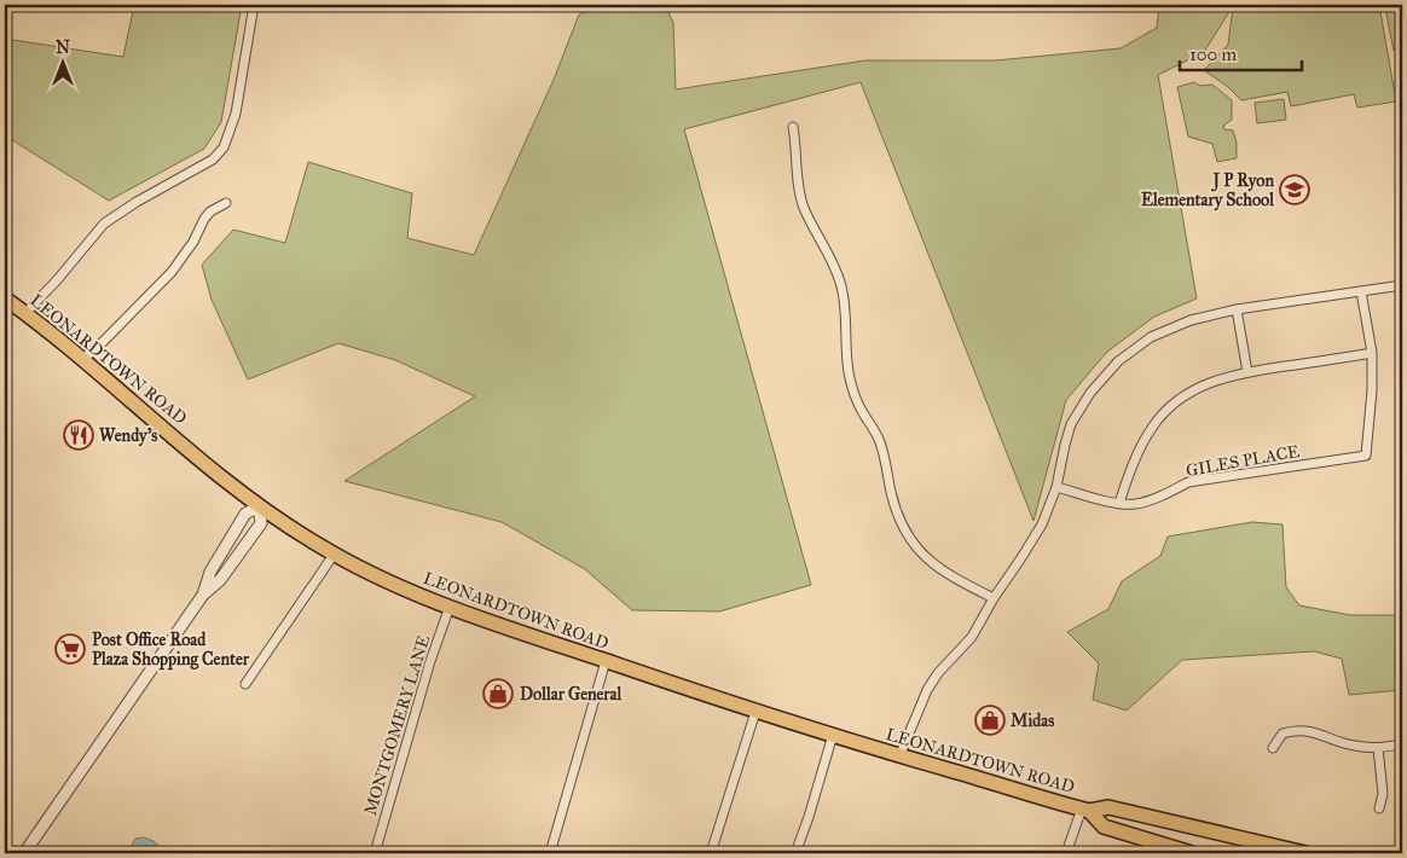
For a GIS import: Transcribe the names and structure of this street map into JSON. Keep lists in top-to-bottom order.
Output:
{
  "streets": {
    "highway": ["LEONARDTOWN ROAD"],
    "street": ["GILES PLACE", "MONTGOMERY LANE"]
  },
  "crossings": [
    ["LEONARDTOWN ROAD", "MONTGOMERY LANE"]
  ],
  "places": {
    "school or university": ["J P Ryon Elementary School"],
    "restaurant": ["Wendy's"],
    "supermarket": ["Post Office Road Plaza Shopping Center"],
    "shop": ["Dollar General", "Midas"]
  },
  "scale_bar": "100 m",
  "north": "top"
}
